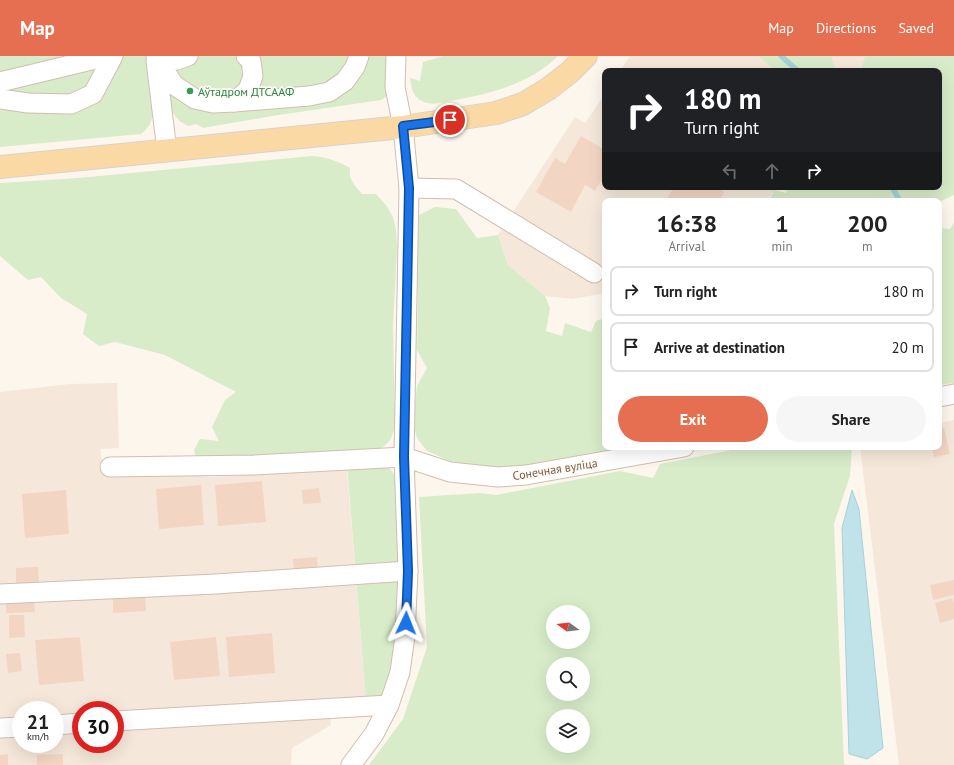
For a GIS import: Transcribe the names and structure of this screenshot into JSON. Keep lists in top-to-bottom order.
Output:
{
  "streets": {
    "street": ["Сонечная вуліца"]
  },
  "places": ["Аўтадром ДТСААФ"],
  "north": "left",
  "page": {
    "header": "Map",
    "nav": ["Map", "Directions", "Saved"],
    "turn": ["180 m", "Turn right"],
    "eta": [
      "16:38",
      "Arrival",
      "1",
      "min",
      "200",
      "m"
    ],
    "list": [
      {
        "name": "Turn right",
        "value": "180 m"
      },
      {
        "name": "Arrive at destination",
        "value": "20 m"
      }
    ],
    "buttons": ["Exit", "Share"],
    "speed": "21 km/h",
    "limit": "30"
  }
}
